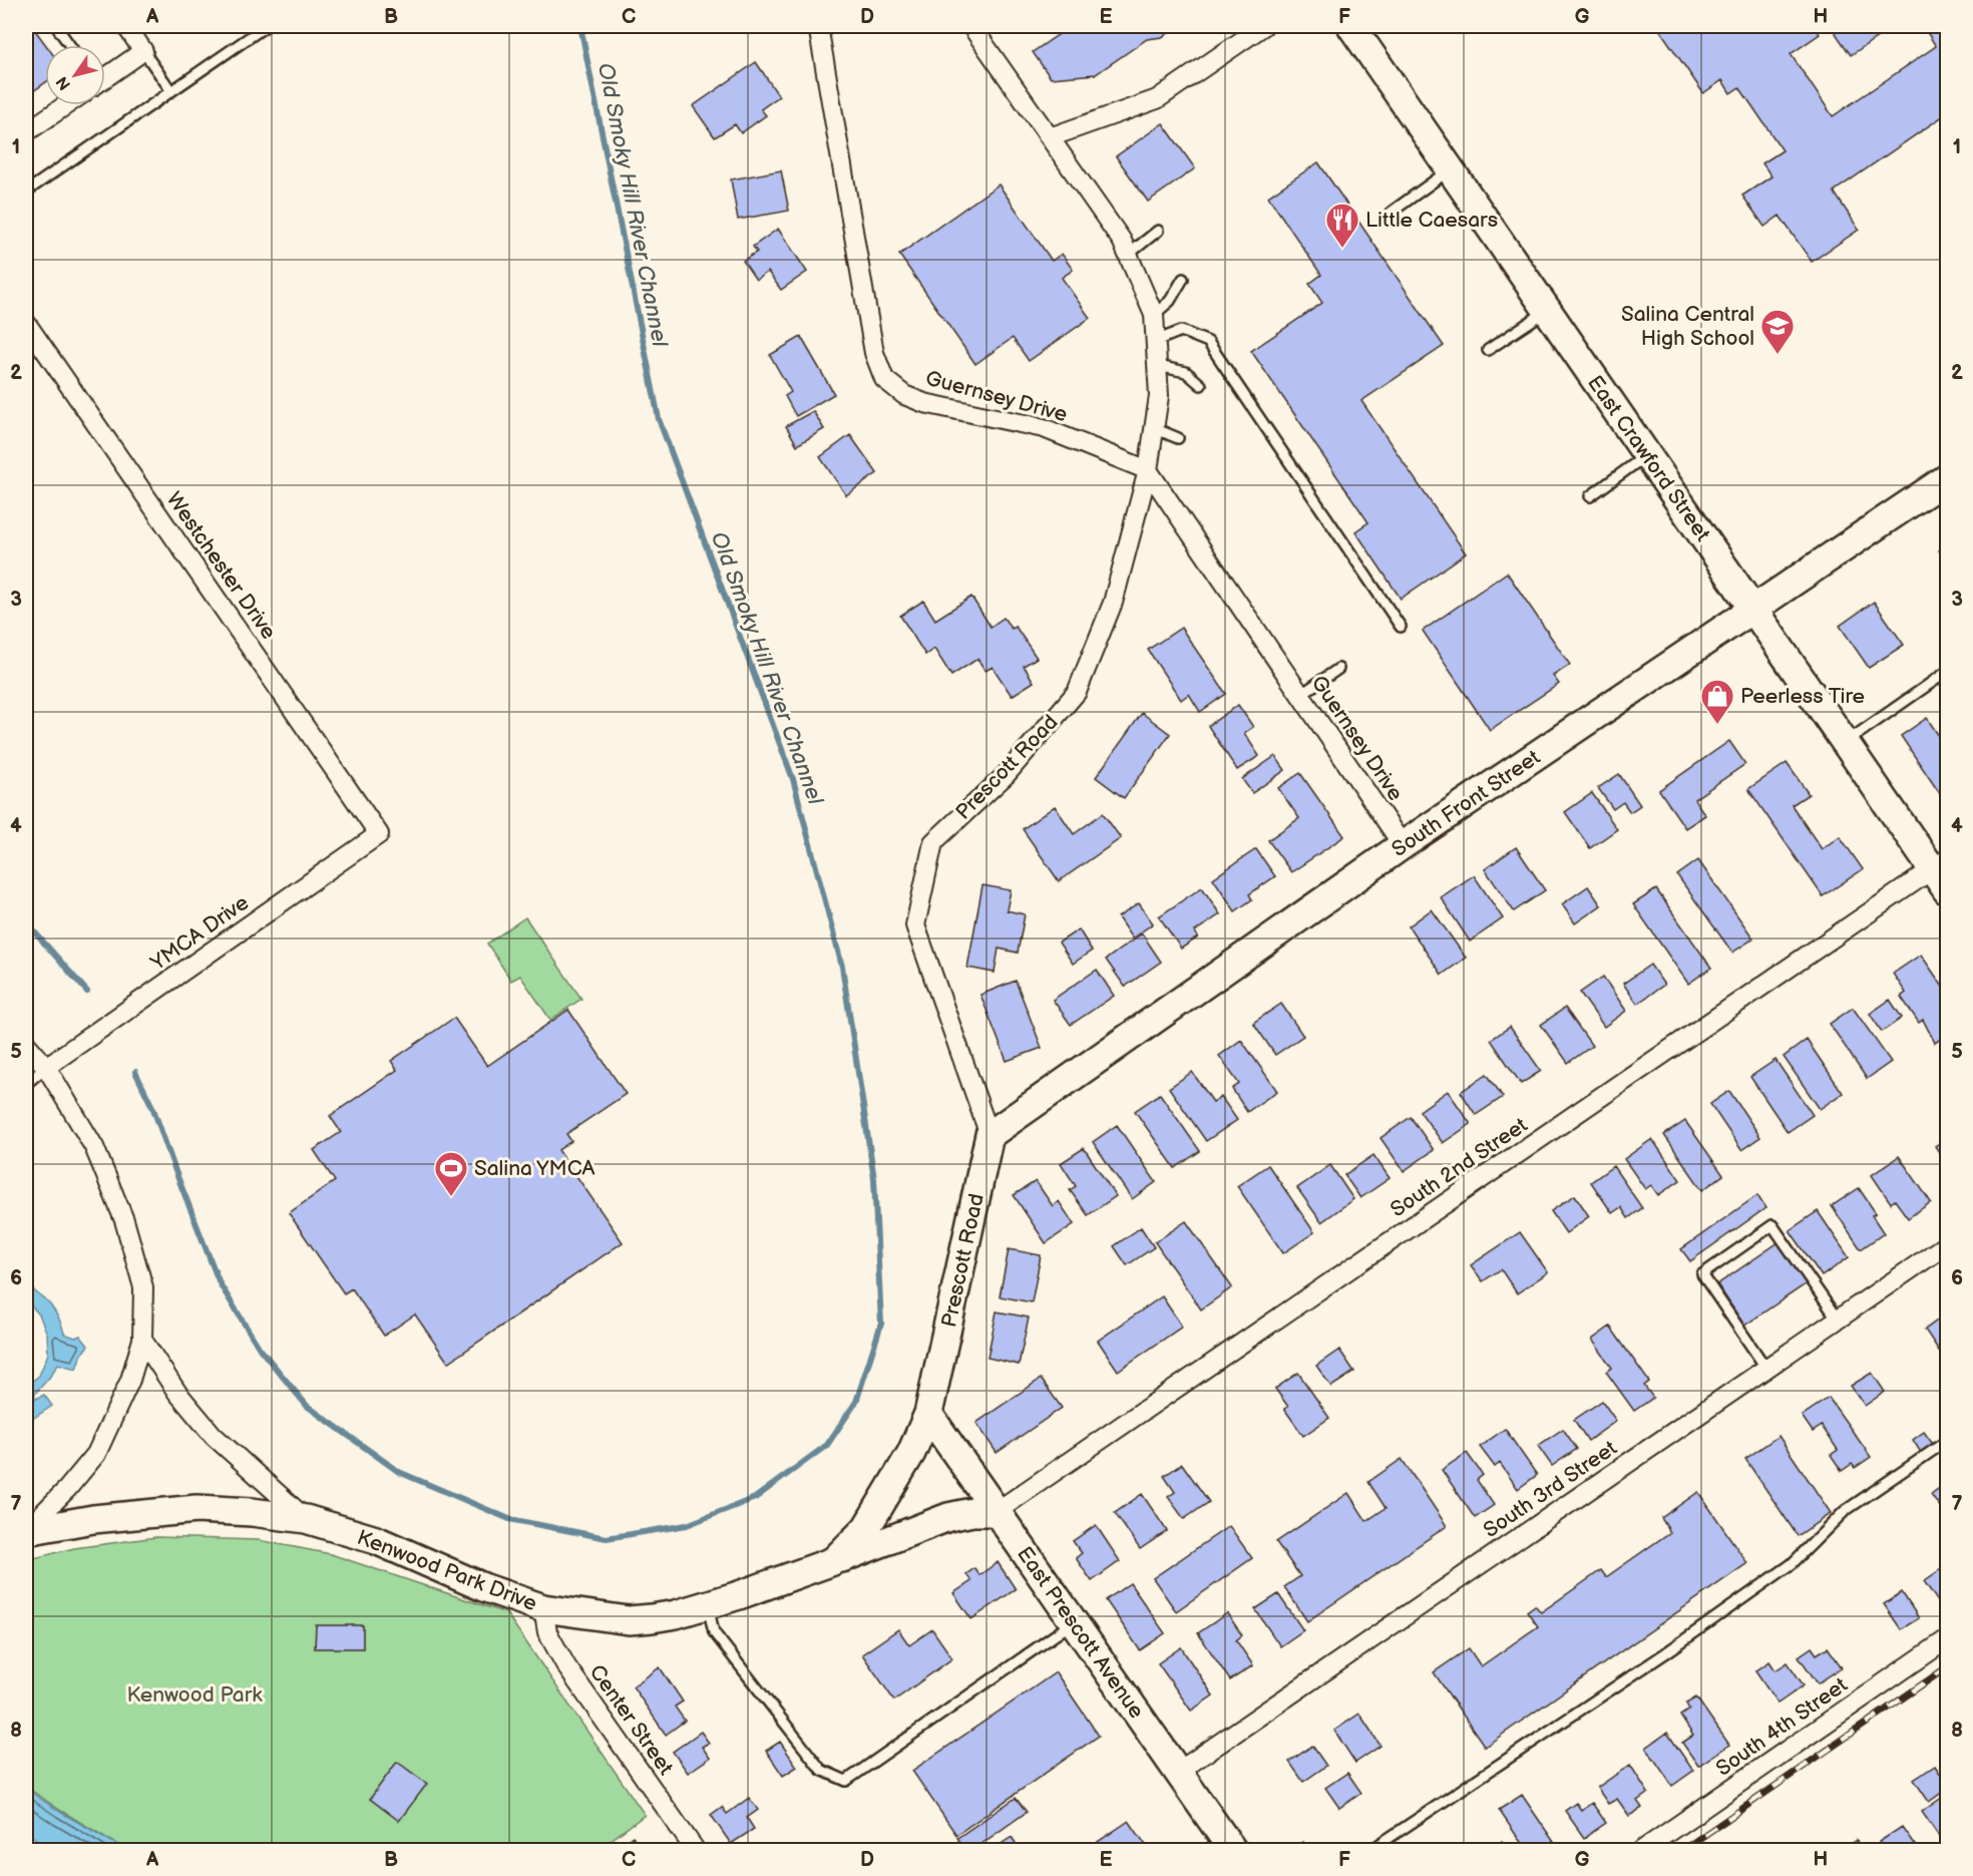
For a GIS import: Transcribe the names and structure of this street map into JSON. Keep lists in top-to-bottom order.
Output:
{
  "streets": {
    "street": [
      "Guernsey Drive",
      "East Crawford Street",
      "Westchester Drive",
      "Prescott Road",
      "South Front Street",
      "YMCA Drive",
      "South 2nd Street",
      "South 3rd Street",
      "Kenwood Park Drive",
      "East Prescott Avenue",
      "Center Street",
      "South 4th Street"
    ]
  },
  "crossings": [
    ["Guernsey Drive", "Prescott Road"],
    ["Guernsey Drive", "South Front Street"],
    ["East Crawford Street", "South Front Street"],
    ["East Crawford Street", "South 2nd Street"],
    ["Westchester Drive", "YMCA Drive"],
    ["Prescott Road", "South Front Street"],
    ["Prescott Road", "Kenwood Park Drive"],
    ["Prescott Road", "East Prescott Avenue"],
    ["South 2nd Street", "Kenwood Park Drive"],
    ["South 2nd Street", "East Prescott Avenue"],
    ["South 3rd Street", "East Prescott Avenue"],
    ["Kenwood Park Drive", "East Prescott Avenue"],
    ["Kenwood Park Drive", "Center Street"]
  ],
  "water": ["Old Smoky Hill River Channel"],
  "parks": ["Kenwood Park"],
  "places": {
    "restaurant": ["Little Caesars"],
    "school or university": ["Salina Central High School"],
    "shop": ["Peerless Tire"],
    "sports": ["Salina YMCA"]
  },
  "north": "bottom left",
  "grid": {
    "columns": [
      "A",
      "B",
      "C",
      "D",
      "E",
      "F",
      "G",
      "H"
    ],
    "rows": [
      "1",
      "2",
      "3",
      "4",
      "5",
      "6",
      "7",
      "8"
    ]
  }
}
